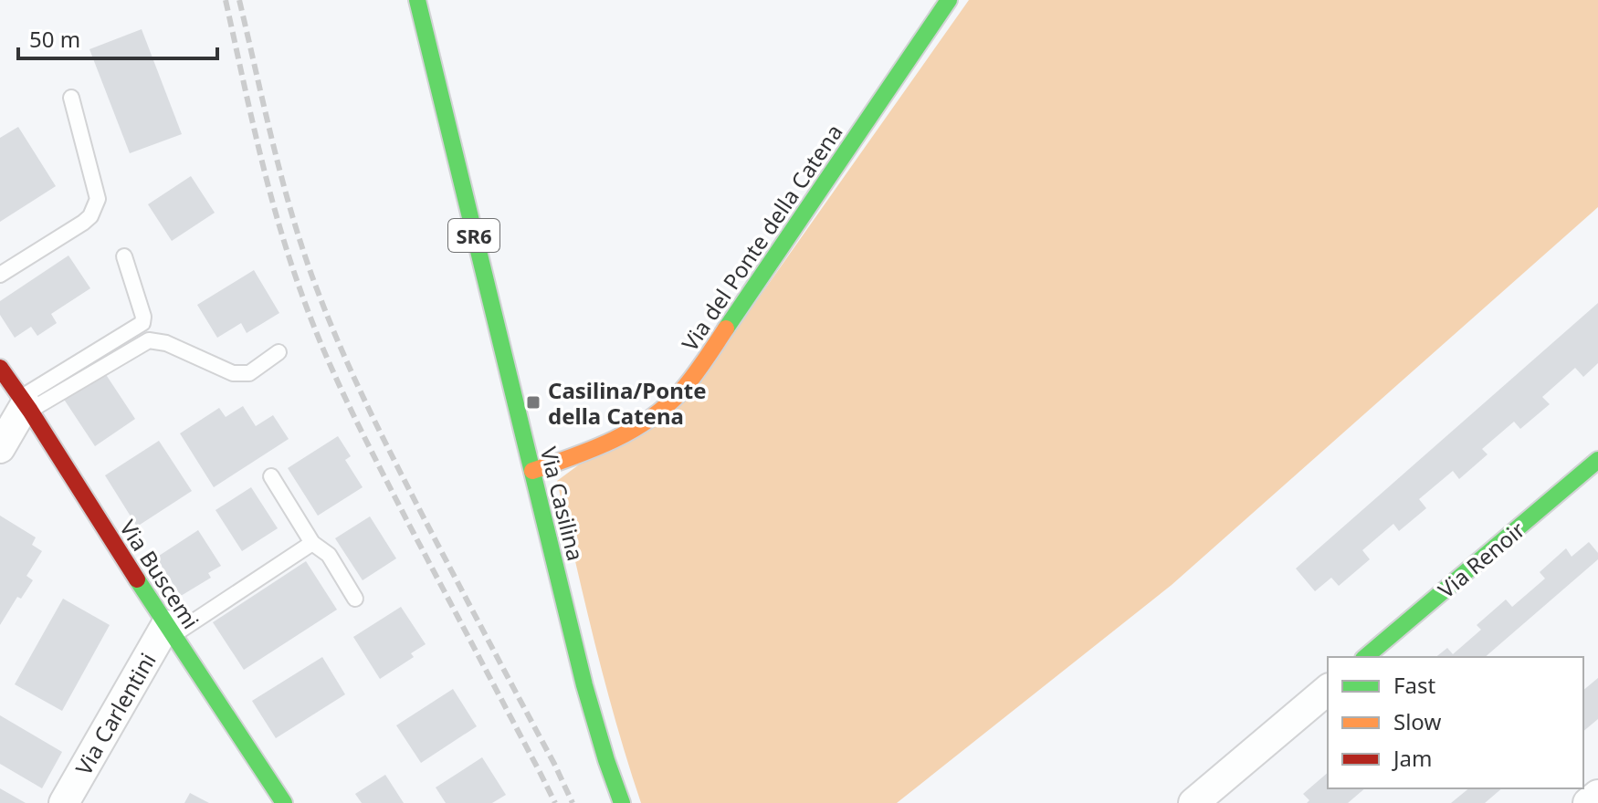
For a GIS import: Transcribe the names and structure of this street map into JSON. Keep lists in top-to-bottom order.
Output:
{
  "streets": {
    "street": [
      "SR6",
      "Via del Ponte della Catena",
      "Via Casilina",
      "Via Renoir",
      "Via Buscemi",
      "Via Carlentini"
    ]
  },
  "crossings": [
    ["Via del Ponte della Catena", "Via Casilina"],
    ["Via Buscemi", "Via Carlentini"]
  ],
  "places": {
    "transit": ["Casilina/Ponte della Catena"]
  },
  "legend": ["Fast", "Slow", "Jam"],
  "scale_bar": "50 m"
}
